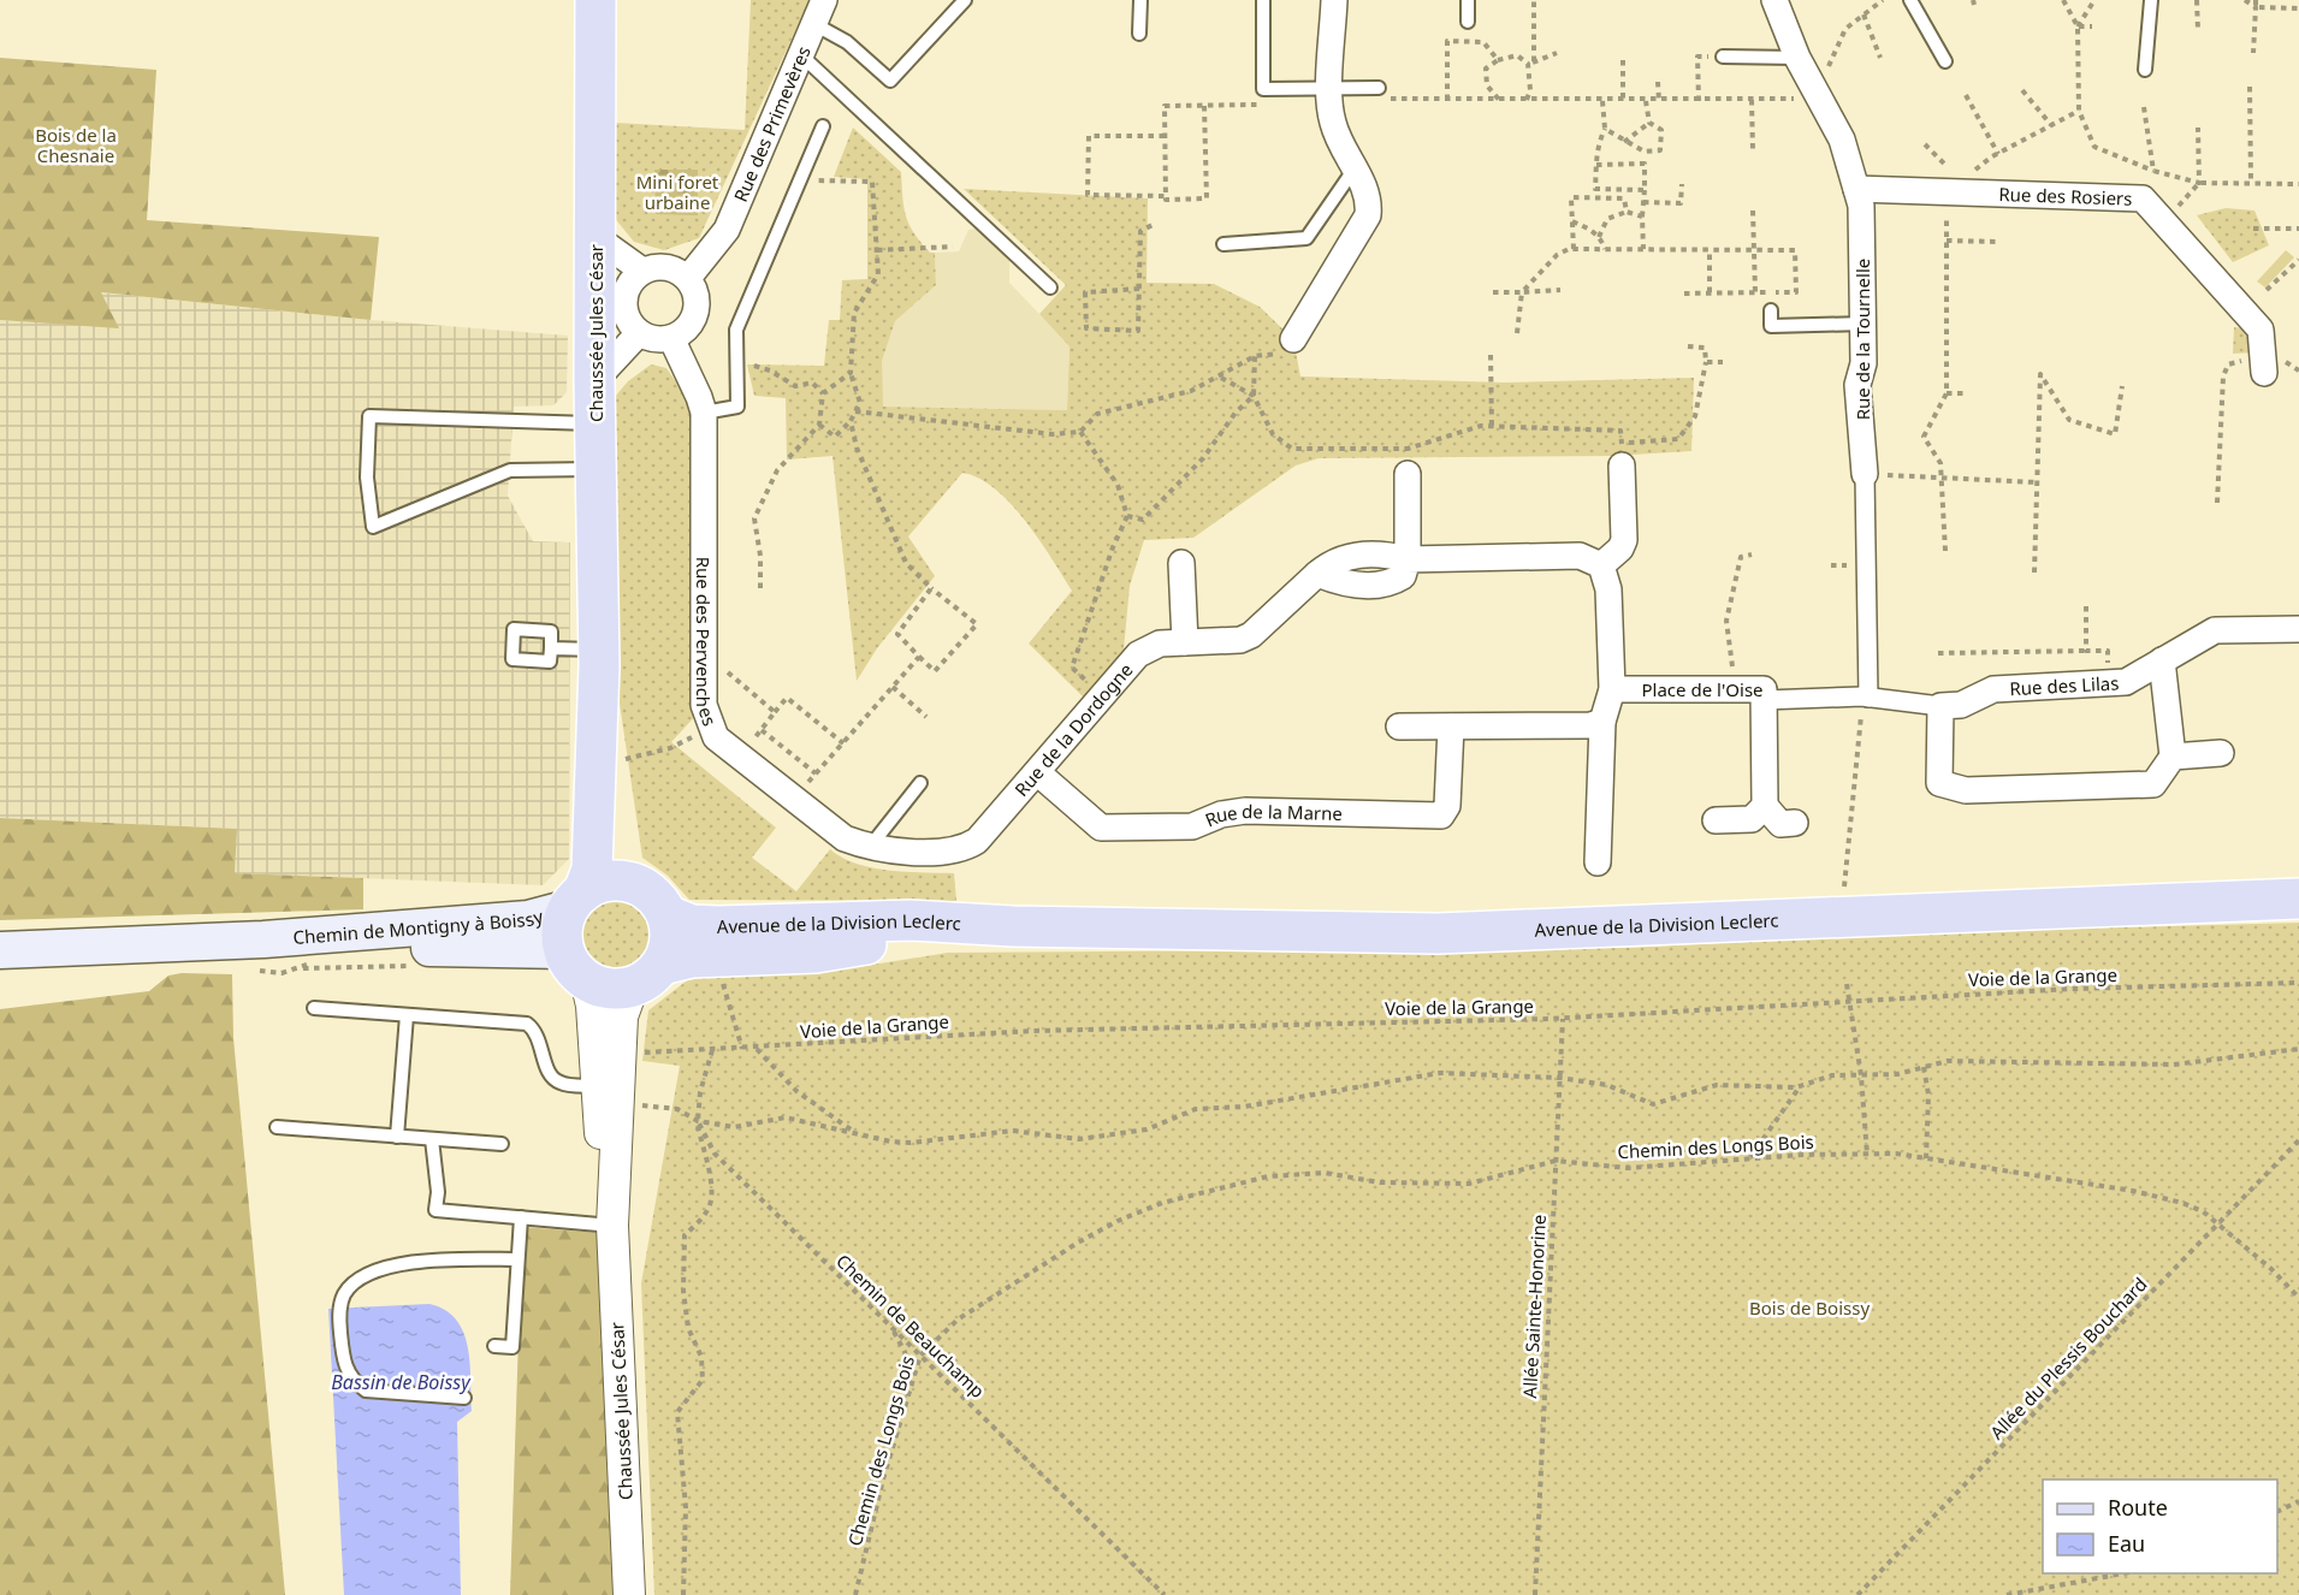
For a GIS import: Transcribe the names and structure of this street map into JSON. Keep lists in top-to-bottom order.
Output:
{
  "streets": {
    "main road": ["Chaussée Jules César", "Avenue de la Division Leclerc", "Chemin de Montigny à Boissy"],
    "street": [
      "Rue des Primevères",
      "Rue des Rosiers",
      "Rue de la Tournelle",
      "Rue des Pervenches",
      "Rue des Lilas",
      "Place de l'Oise",
      "Rue de la Dordogne",
      "Rue de la Marne"
    ],
    "path": [
      "Voie de la Grange",
      "Chemin des Longs Bois",
      "Allée Sainte-Honorine",
      "Chemin de Beauchamp",
      "Allée du Plessis Bouchard"
    ]
  },
  "crossings": [
    ["Rue des Primevères", "Rue des Pervenches"],
    ["Rue des Rosiers", "Rue de la Tournelle"],
    ["Chaussée Jules César", "Avenue de la Division Leclerc"],
    ["Chaussée Jules César", "Chemin de Montigny à Boissy"],
    ["Chaussée Jules César", "Voie de la Grange"],
    ["Rue de la Tournelle", "Rue des Lilas"],
    ["Rue des Pervenches", "Rue de la Dordogne"],
    ["Rue des Lilas", "Place de l'Oise"],
    ["Rue de la Dordogne", "Rue de la Marne"],
    ["Avenue de la Division Leclerc", "Chemin de Montigny à Boissy"],
    ["Voie de la Grange", "Allée Sainte-Honorine"],
    ["Chemin des Longs Bois", "Allée Sainte-Honorine"],
    ["Chemin des Longs Bois", "Chemin de Beauchamp"],
    ["Chemin des Longs Bois", "Allée du Plessis Bouchard"]
  ],
  "water": ["Bassin de Boissy"],
  "parks": ["Bois de la Chesnaie", "Mini foret urbaine", "Bois de Boissy"],
  "legend": ["Route", "Eau"]
}
